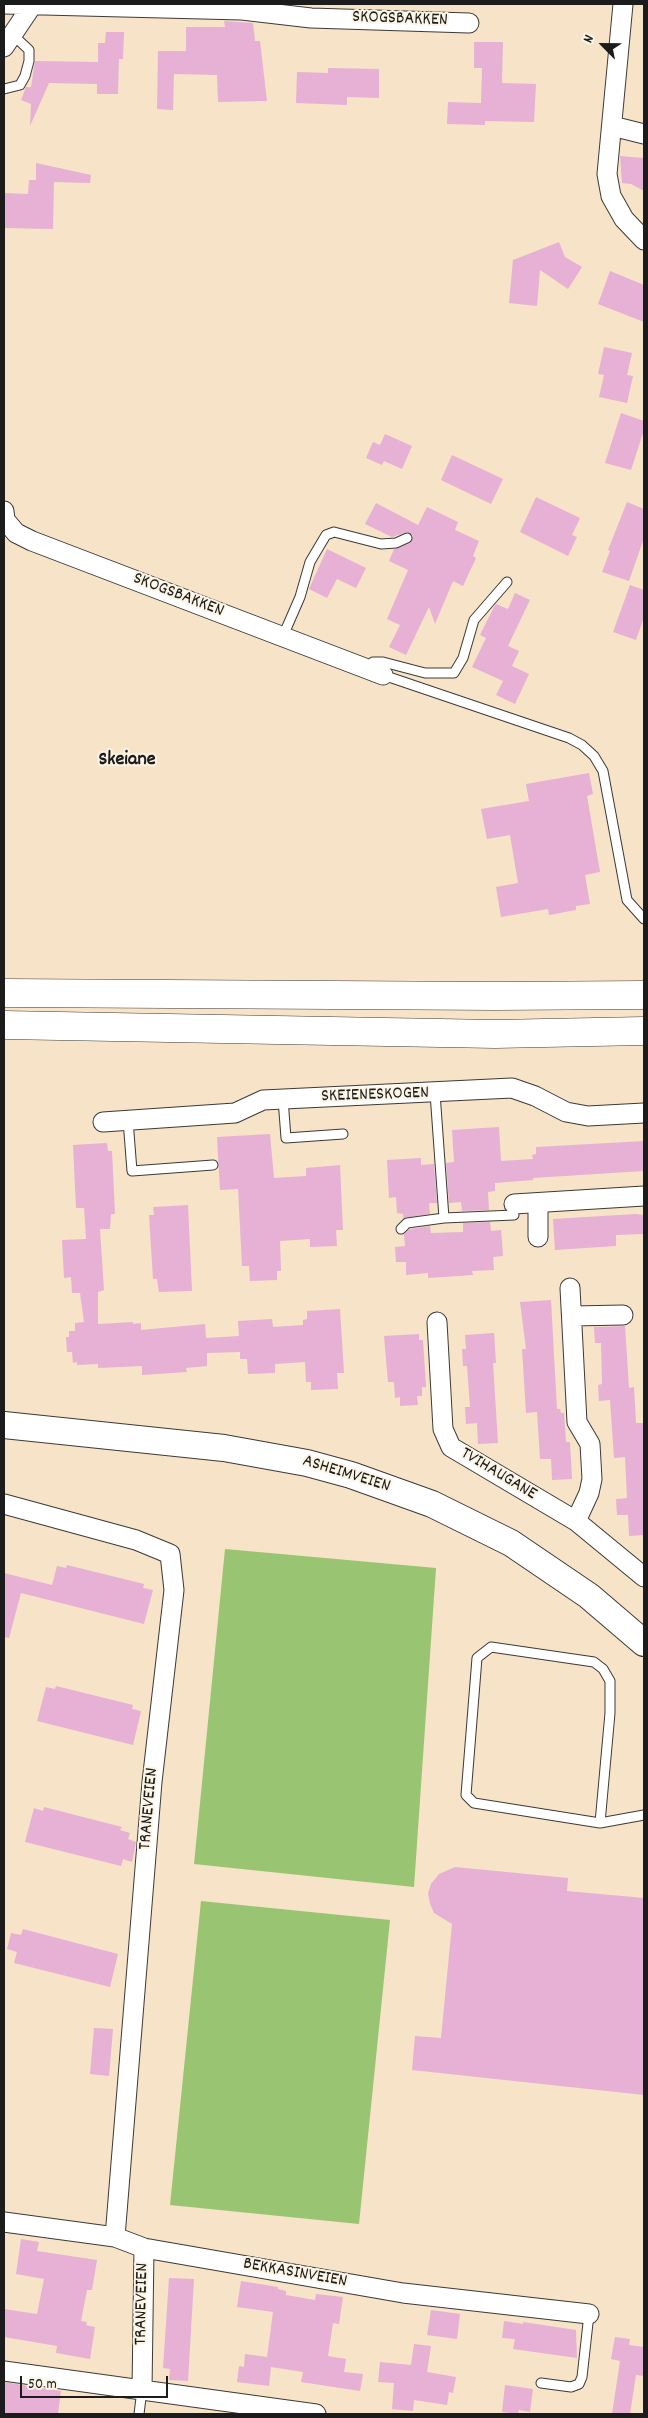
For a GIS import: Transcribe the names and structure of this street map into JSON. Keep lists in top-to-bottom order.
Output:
{
  "streets": {
    "main road": ["ASHEIMVEIEN"],
    "street": [
      "SKOGSBAKKEN",
      "SKEIENESKOGEN",
      "TVIHAUGANE",
      "TRANEVEIEN",
      "BEKKASINVEIEN"
    ]
  },
  "crossings": [
    ["TRANEVEIEN", "BEKKASINVEIEN"]
  ],
  "districts": ["Skeiane"],
  "scale_bar": "50 m",
  "north": "top left"
}
